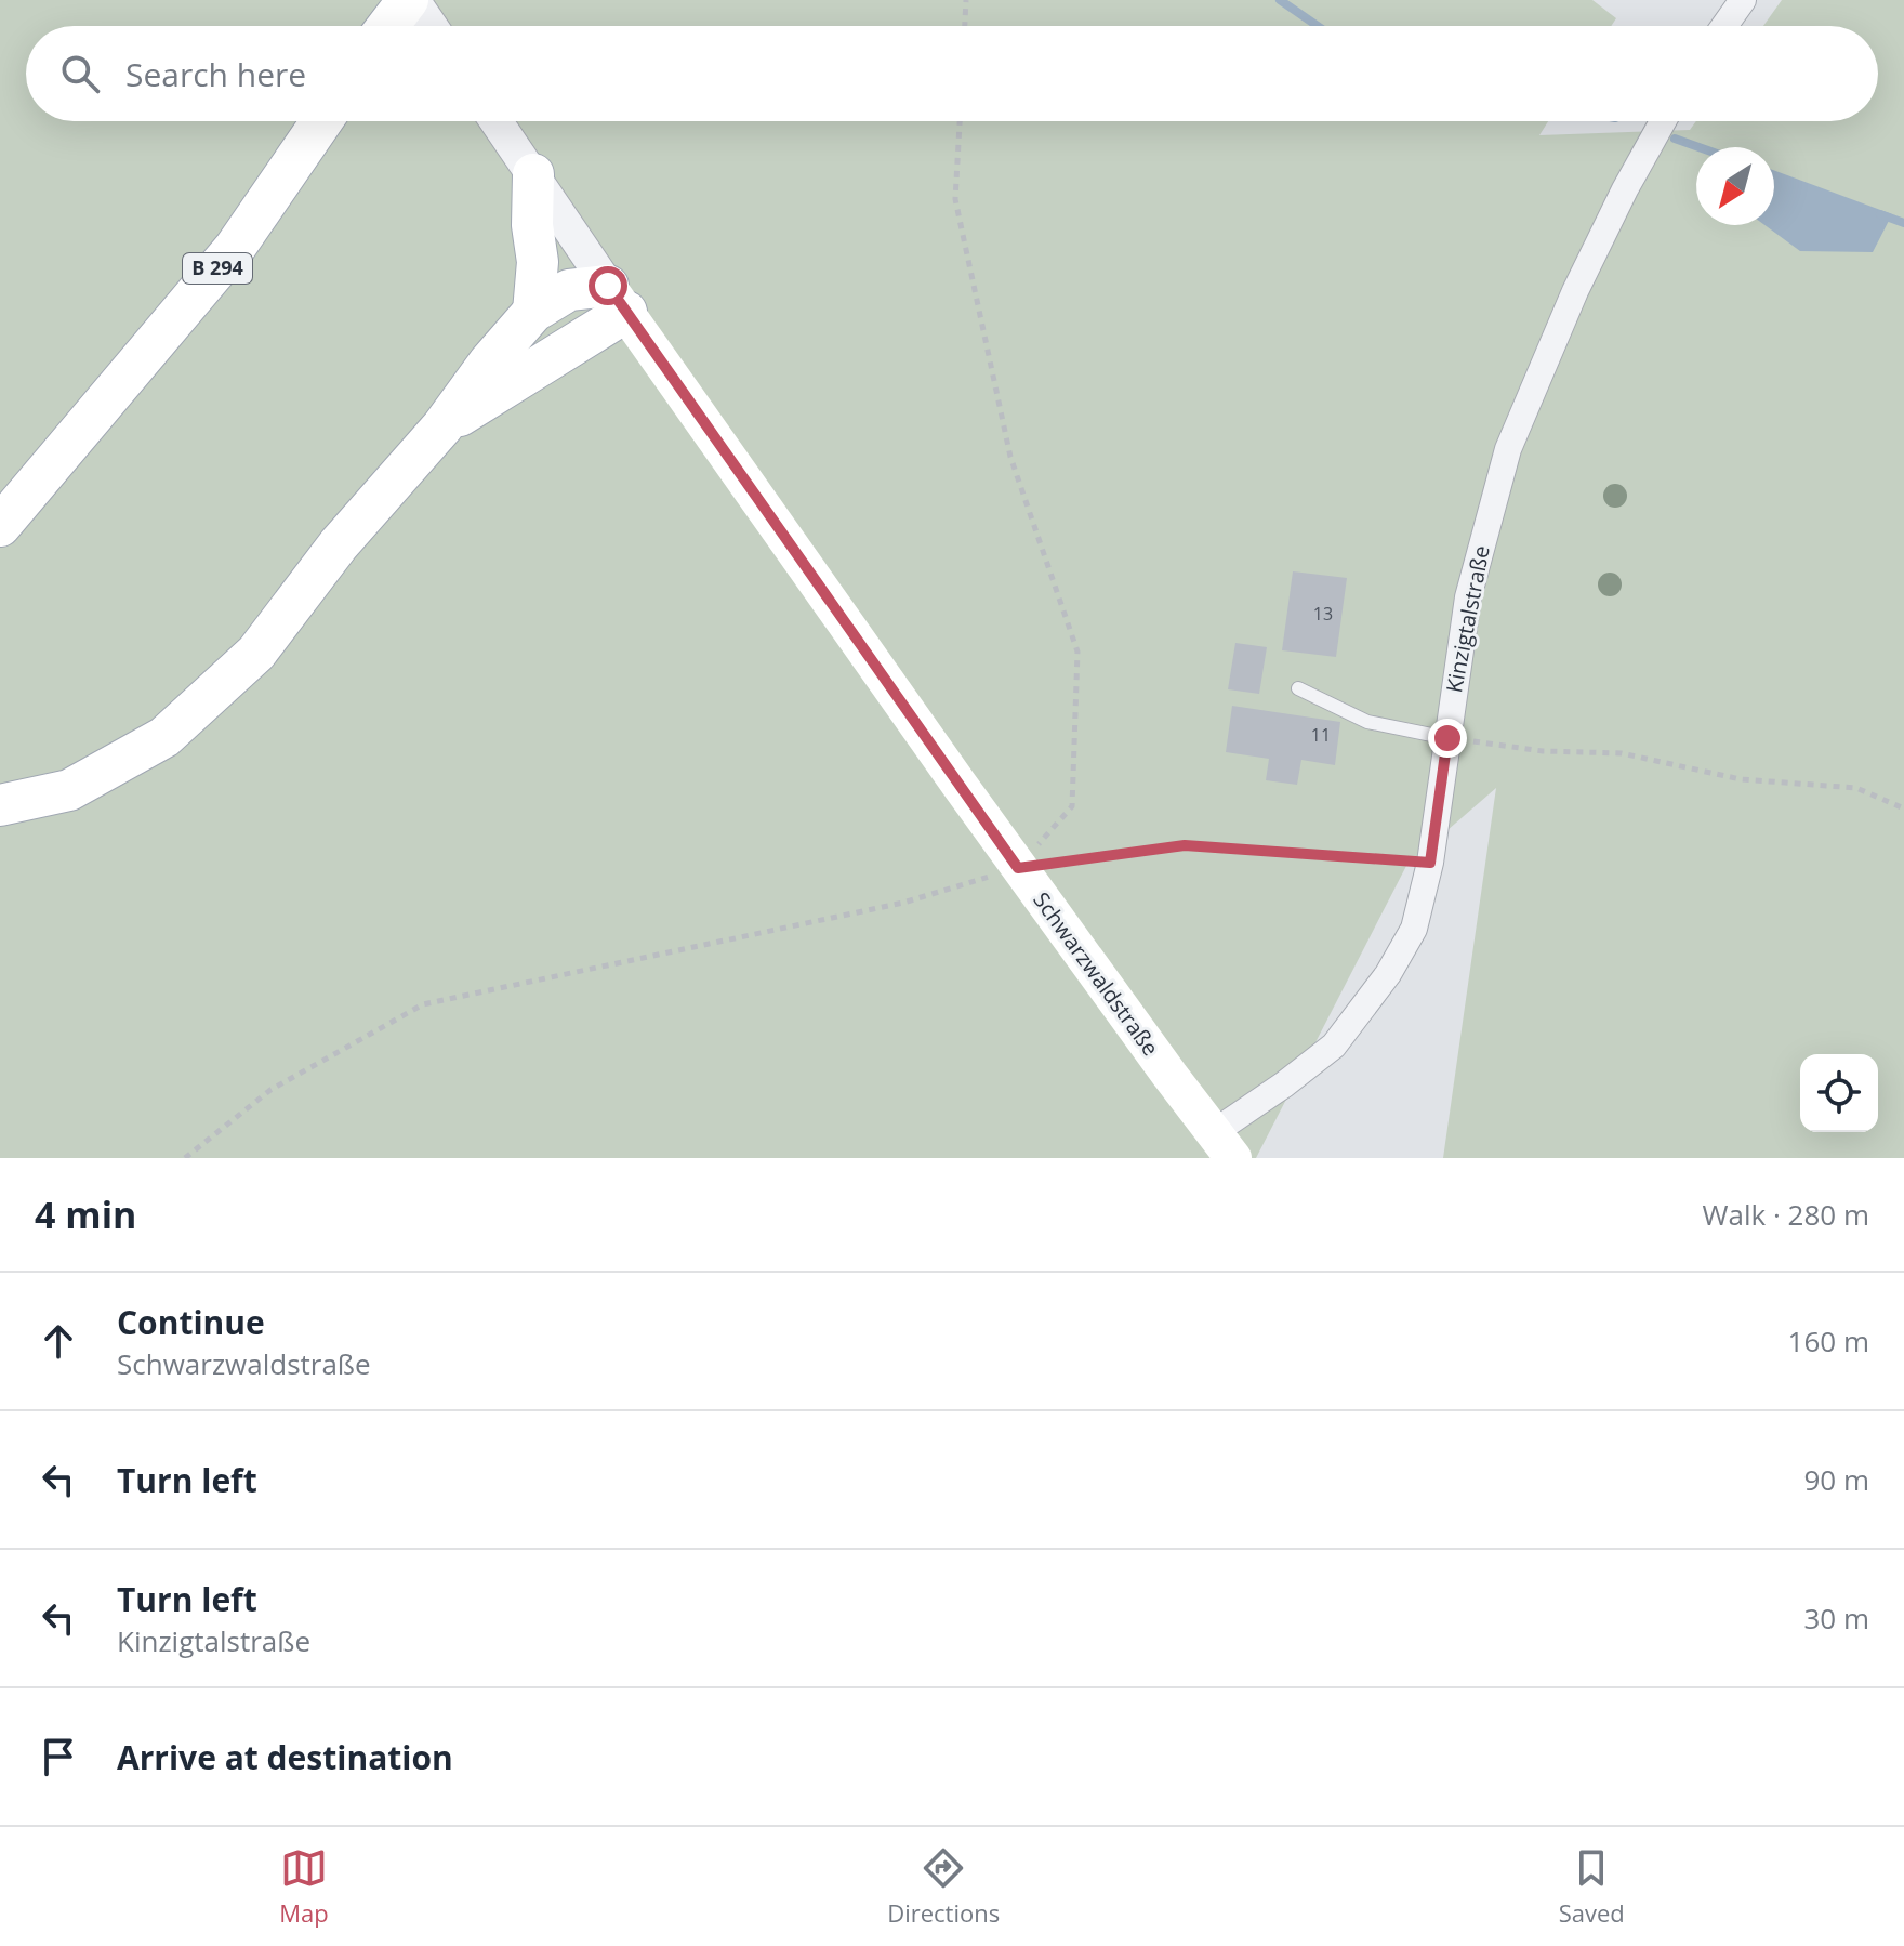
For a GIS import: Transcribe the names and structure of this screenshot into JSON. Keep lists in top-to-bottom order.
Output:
{
  "streets": {
    "main road": ["B 294", "Schwarzwaldstraße"],
    "street": ["Kinzigtalstraße"]
  },
  "crossings": [
    ["Kinzigtalstraße", "Schwarzwaldstraße"]
  ],
  "house_numbers": ["13", "11"],
  "north": "bottom left",
  "page": {
    "search": "Search here",
    "heading": ["4 min", "Walk · 280 m"],
    "list": [
      ["Continue", "Schwarzwaldstraße", "160 m"],
      ["Turn left", "90 m"],
      ["Turn left", "Kinzigtalstraße", "30 m"],
      "Arrive at destination"
    ],
    "nav": ["Map", "Directions", "Saved"]
  }
}
